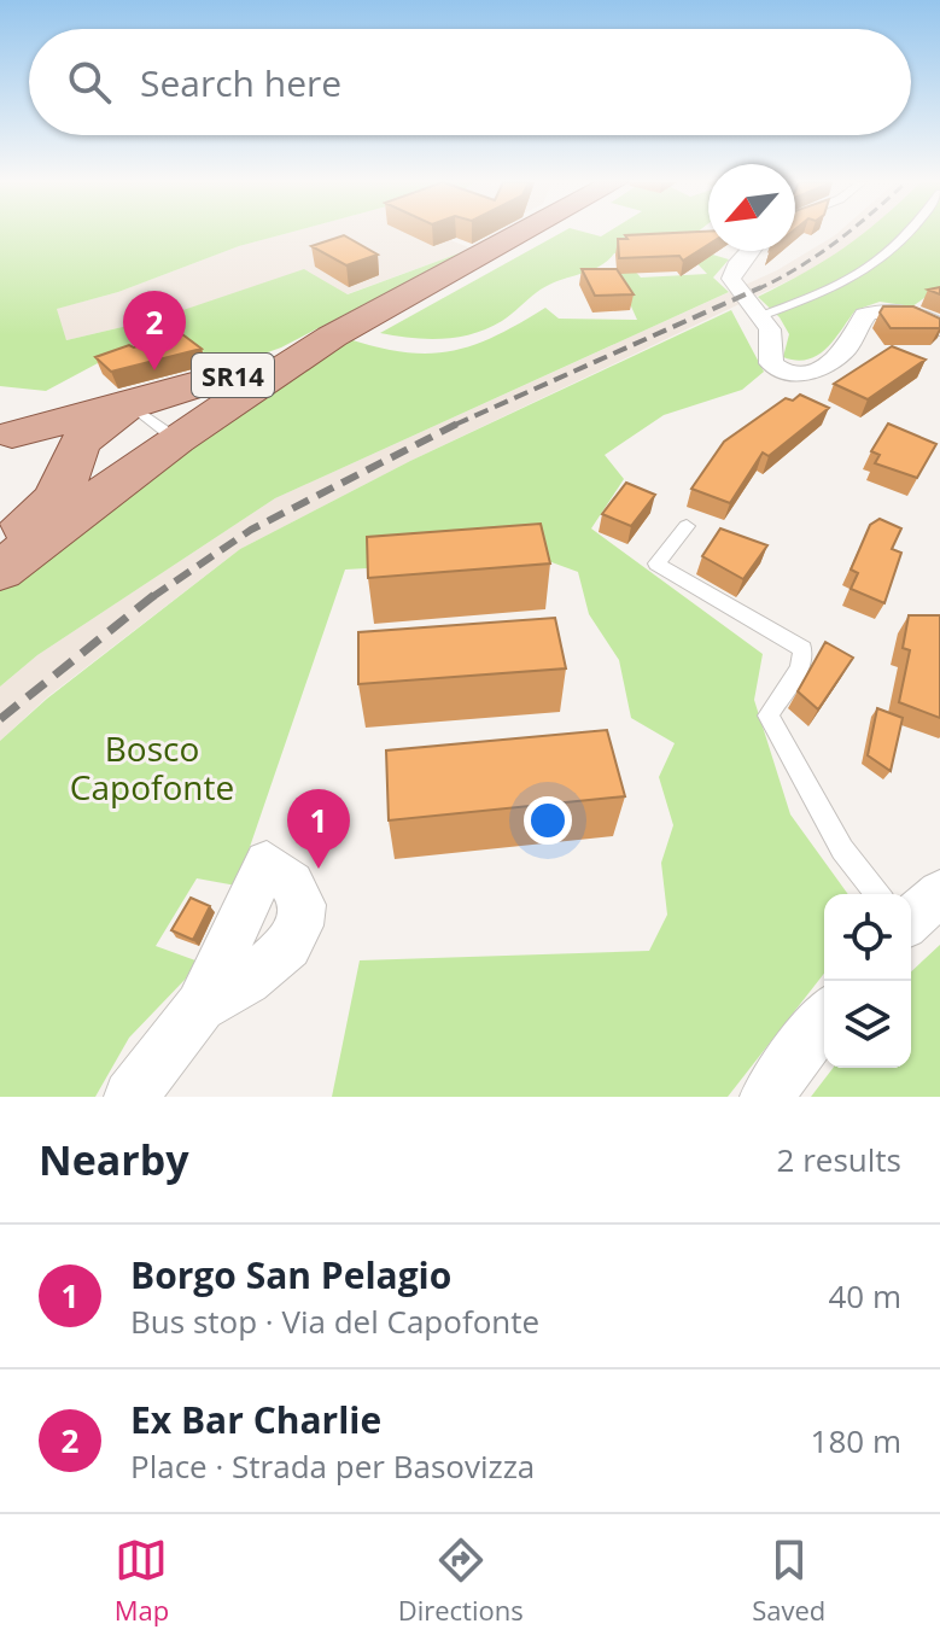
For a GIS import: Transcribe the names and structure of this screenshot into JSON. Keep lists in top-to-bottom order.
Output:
{
  "streets": {
    "main road": ["SR14"]
  },
  "parks": ["Bosco Capofonte"],
  "north": "bottom left",
  "page": {
    "search": "Search here",
    "pins": ["2", "1"],
    "heading": ["Nearby", "2 results"],
    "list": [
      {
        "mark": "1",
        "name": "Borgo San Pelagio",
        "note": "Bus stop · Via del Capofonte",
        "value": "40 m"
      },
      {
        "mark": "2",
        "name": "Ex Bar Charlie",
        "note": "Place · Strada per Basovizza",
        "value": "180 m"
      }
    ],
    "nav": ["Map", "Directions", "Saved"]
  }
}
